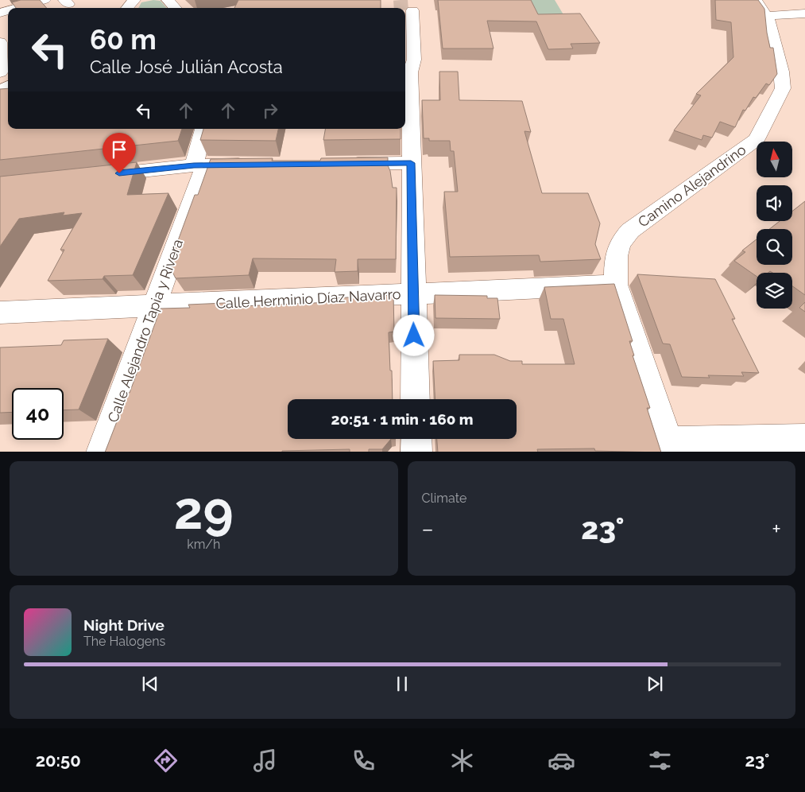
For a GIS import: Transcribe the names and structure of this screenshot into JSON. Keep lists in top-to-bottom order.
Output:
{
  "streets": {
    "street": ["Camino Alejandrino", "Calle Herminio Díaz Navarro", "Calle Alejandro Tapia y Rivera"]
  },
  "crossings": [
    ["Camino Alejandrino", "Calle Herminio Díaz Navarro"],
    ["Calle Herminio Díaz Navarro", "Calle Alejandro Tapia y Rivera"]
  ],
  "north": "top",
  "page": {
    "turn": ["60 m", "Calle José Julián Acosta"],
    "limit": "40",
    "trip": "20:51 · 1 min · 160 m",
    "tile": [
      ["29", "km/h"],
      "Climate"
    ],
    "heat": ["−", "23°", "+"],
    "song": ["Night Drive", "The Halogens"],
    "tabs": ["20:50", "23°"]
  }
}
